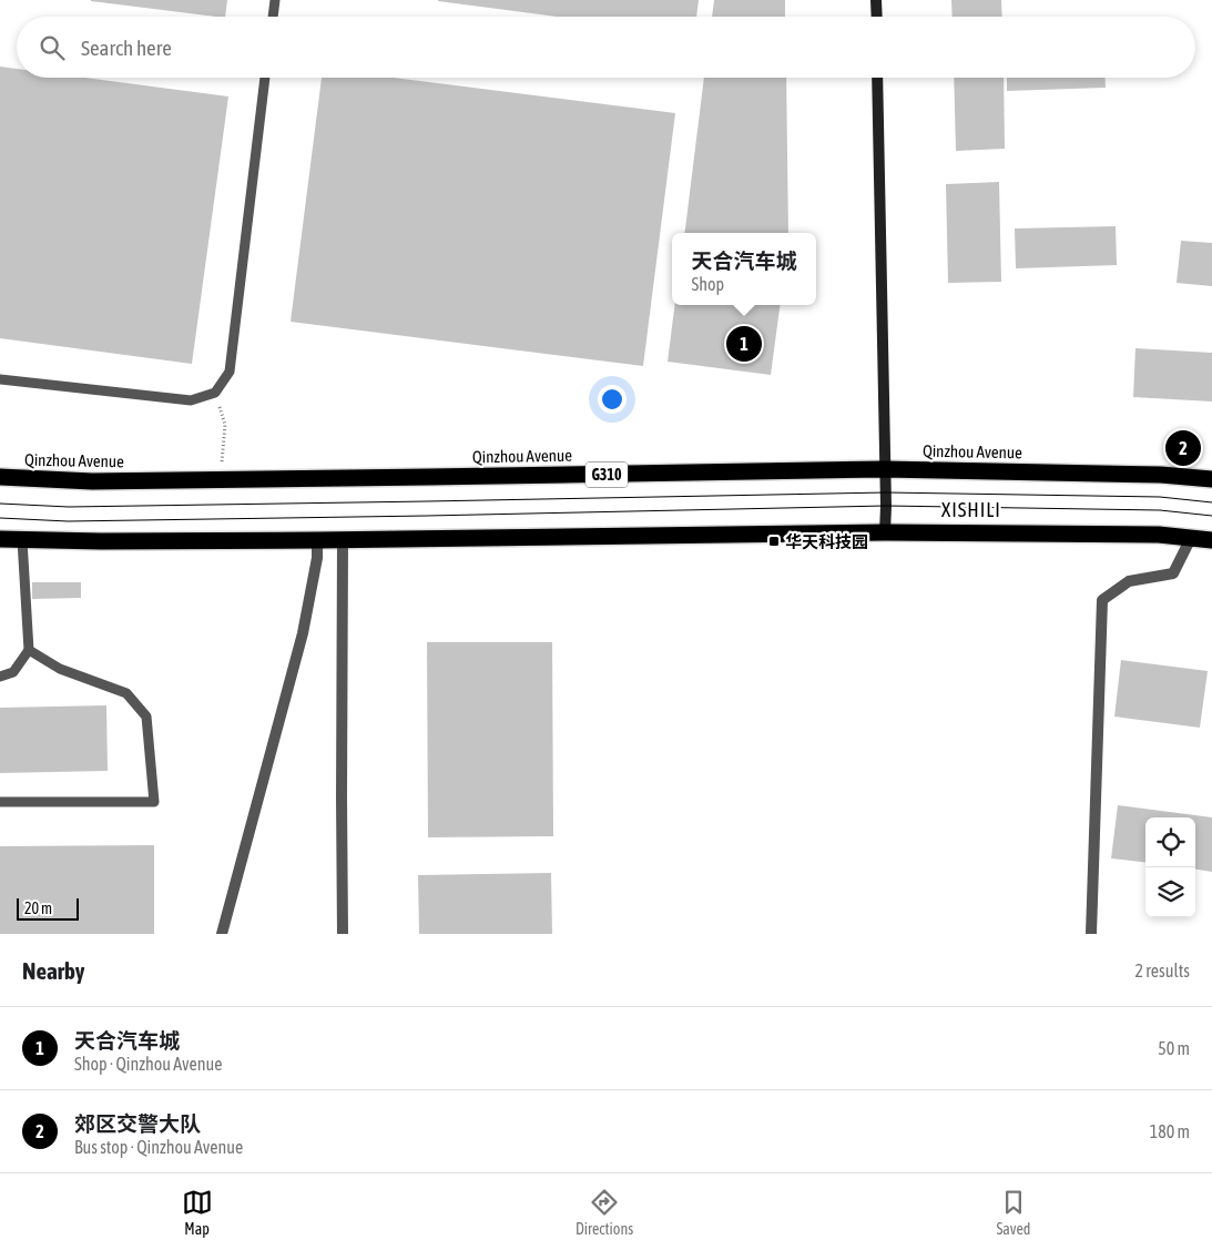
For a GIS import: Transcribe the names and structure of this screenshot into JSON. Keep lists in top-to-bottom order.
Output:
{
  "streets": {
    "highway": ["Qinzhou Avenue", "G310"]
  },
  "districts": ["XISHILI"],
  "places": {
    "transit": ["华天科技园"]
  },
  "scale_bar": "20 m",
  "page": {
    "search": "Search here",
    "popup": ["天合汽车城", "Shop"],
    "pins": ["1", "2"],
    "scale": "20 m",
    "heading": ["Nearby", "2 results"],
    "list": [
      {
        "mark": "1",
        "name": "天合汽车城",
        "note": "Shop · Qinzhou Avenue",
        "value": "50 m"
      },
      {
        "mark": "2",
        "name": "郊区交警大队",
        "note": "Bus stop · Qinzhou Avenue",
        "value": "180 m"
      }
    ],
    "nav": ["Map", "Directions", "Saved"]
  }
}
